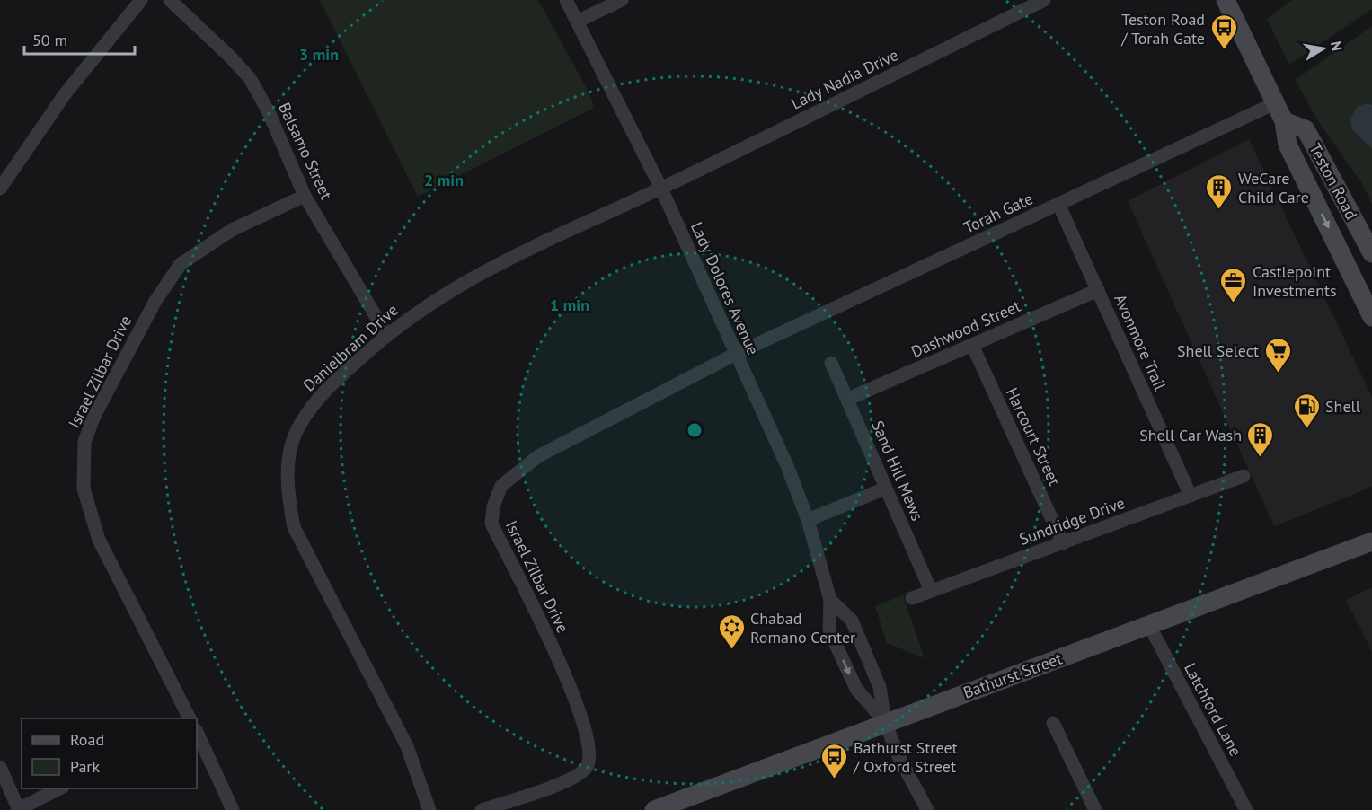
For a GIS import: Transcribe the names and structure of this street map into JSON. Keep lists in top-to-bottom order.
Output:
{
  "streets": {
    "main road": ["Teston Road", "Bathurst Street"],
    "street": [
      "Lady Nadia Drive",
      "Balsamo Street",
      "Torah Gate",
      "Lady Dolores Avenue",
      "Dashwood Street",
      "Avonmore Trail",
      "Danielbram Drive",
      "Israel Zilbar Drive",
      "Harcourt Street",
      "Sand Hill Mews",
      "Sundridge Drive",
      "Latchford Lane"
    ]
  },
  "crossings": [
    ["Lady Nadia Drive", "Lady Dolores Avenue"],
    ["Lady Nadia Drive", "Danielbram Drive"],
    ["Balsamo Street", "Danielbram Drive"],
    ["Balsamo Street", "Israel Zilbar Drive"],
    ["Teston Road", "Torah Gate"],
    ["Torah Gate", "Lady Dolores Avenue"],
    ["Torah Gate", "Avonmore Trail"],
    ["Torah Gate", "Israel Zilbar Drive"],
    ["Lady Dolores Avenue", "Danielbram Drive"],
    ["Lady Dolores Avenue", "Israel Zilbar Drive"],
    ["Lady Dolores Avenue", "Bathurst Street"],
    ["Dashwood Street", "Avonmore Trail"],
    ["Dashwood Street", "Harcourt Street"],
    ["Dashwood Street", "Sand Hill Mews"],
    ["Avonmore Trail", "Sundridge Drive"],
    ["Harcourt Street", "Sundridge Drive"],
    ["Sand Hill Mews", "Sundridge Drive"],
    ["Bathurst Street", "Latchford Lane"]
  ],
  "places": {
    "bus stop": ["Teston Road / Torah Gate", "Bathurst Street / Oxford Street"],
    "building": ["WeCare Child Care", "Shell Car Wash"],
    "office": ["Castlepoint Investments"],
    "supermarket": ["Shell Select"],
    "fuel station": ["Shell"],
    "synagogue": ["Chabad Romano Center"]
  },
  "legend": ["Road", "Park"],
  "scale_bar": "50 m",
  "north": "right",
  "rings": ["3 min", "2 min", "1 min"]
}
